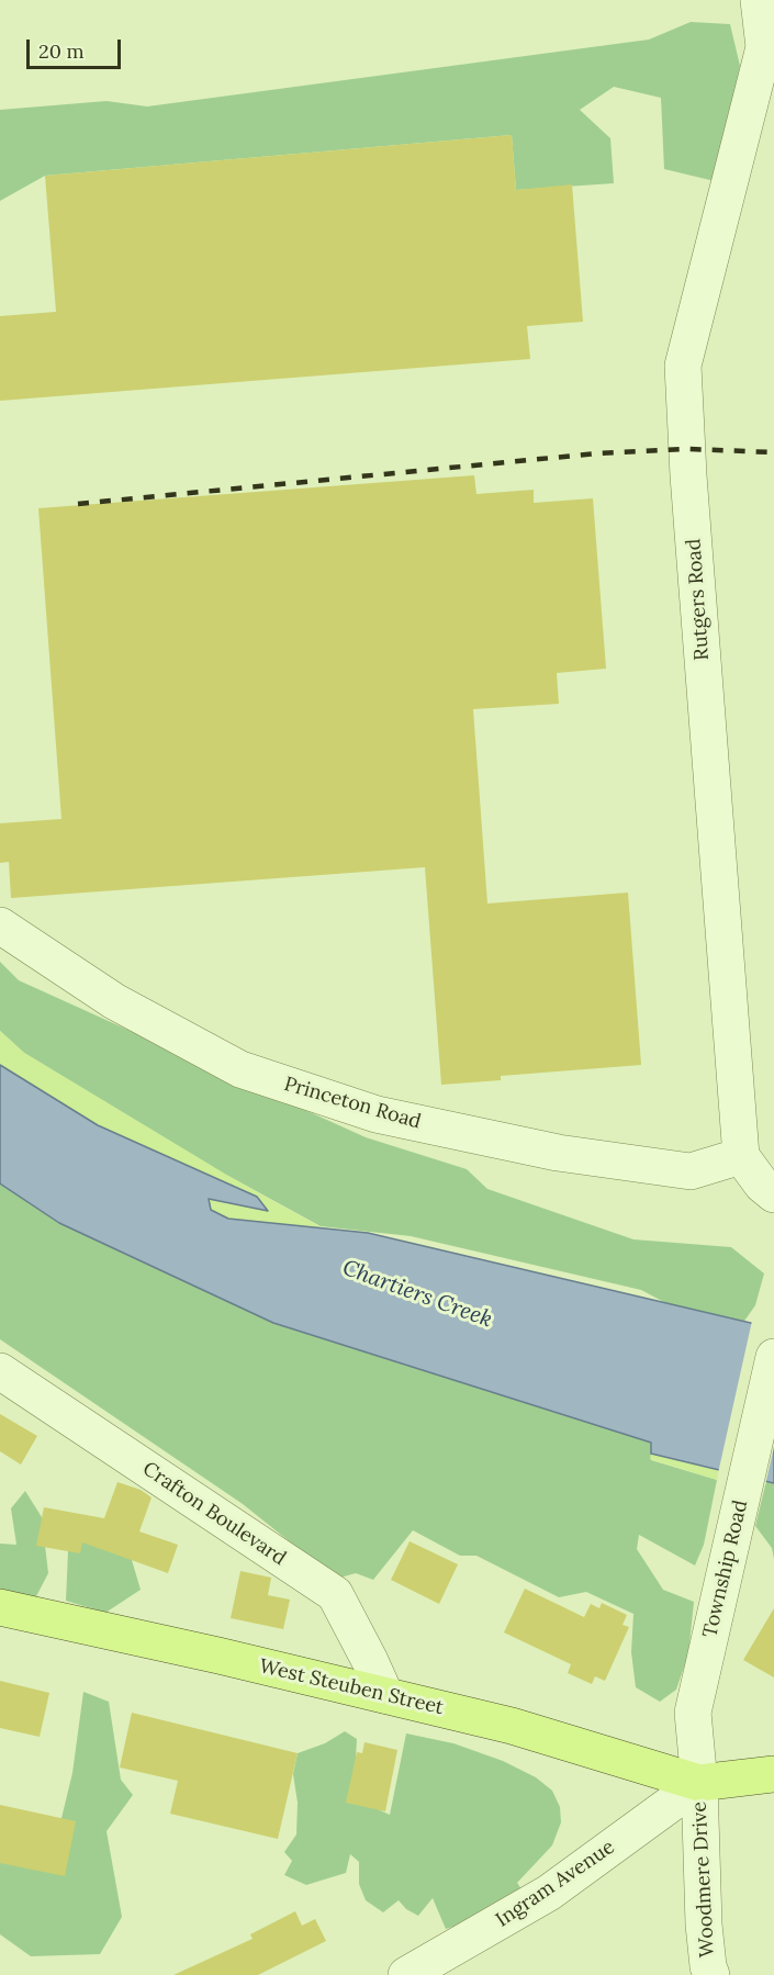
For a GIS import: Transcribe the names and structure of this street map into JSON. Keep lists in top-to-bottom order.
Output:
{
  "streets": {
    "main road": ["West Steuben Street"],
    "street": [
      "Rutgers Road",
      "Princeton Road",
      "Crafton Boulevard",
      "Township Road",
      "Woodmere Drive",
      "Ingram Avenue"
    ]
  },
  "crossings": [
    ["Rutgers Road", "Princeton Road"],
    ["Crafton Boulevard", "West Steuben Street"],
    ["Township Road", "West Steuben Street"],
    ["Township Road", "Woodmere Drive"],
    ["Township Road", "Ingram Avenue"],
    ["West Steuben Street", "Woodmere Drive"],
    ["West Steuben Street", "Ingram Avenue"],
    ["Woodmere Drive", "Ingram Avenue"]
  ],
  "water": ["Chartiers Creek"],
  "scale_bar": "20 m"
}
